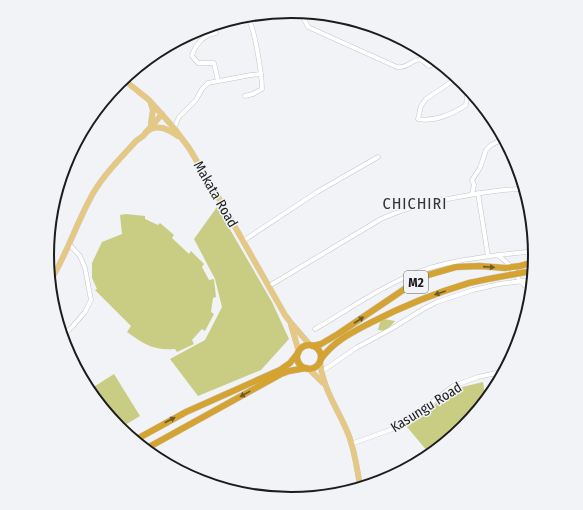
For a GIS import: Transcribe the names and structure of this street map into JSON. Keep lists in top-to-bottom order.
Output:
{
  "streets": {
    "highway": ["M2"],
    "main road": ["Makata Road"],
    "street": ["Kasungu Road"]
  },
  "crossings": [
    ["Makata Road", "M2"]
  ],
  "districts": ["CHICHIRI"]
}
